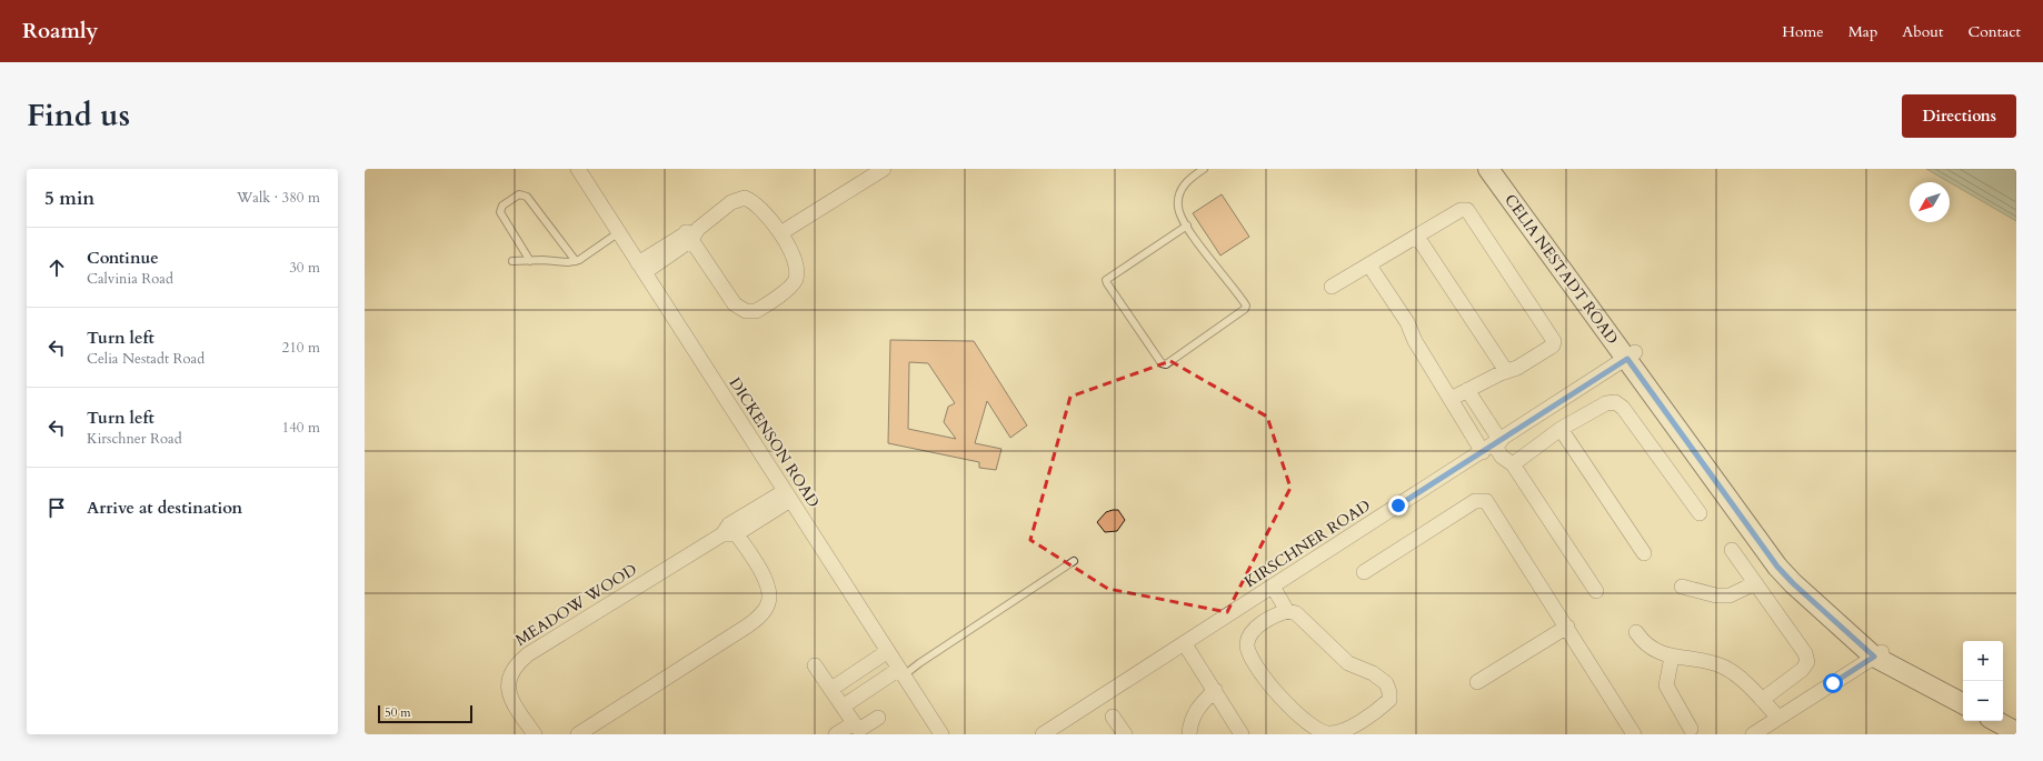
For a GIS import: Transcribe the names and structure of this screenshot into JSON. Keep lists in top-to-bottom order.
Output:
{
  "streets": {
    "street": [
      "CELIA NESTADT ROAD",
      "DICKENSON ROAD",
      "KIRSCHNER ROAD",
      "MEADOW WOOD"
    ]
  },
  "crossings": [
    ["CELIA NESTADT ROAD", "KIRSCHNER ROAD"],
    ["DICKENSON ROAD", "MEADOW WOOD"]
  ],
  "scale_bar": "50 m",
  "north": "bottom left",
  "page": {
    "header": "Roamly",
    "nav": [
      "Home",
      "Map",
      "About",
      "Contact"
    ],
    "title": "Find us",
    "buttons": "Directions",
    "heading": ["5 min", "Walk · 380 m"],
    "list": [
      ["Continue", "Calvinia Road", "30 m"],
      ["Turn left", "Celia Nestadt Road", "210 m"],
      ["Turn left", "Kirschner Road", "140 m"],
      "Arrive at destination"
    ],
    "map_buttons": ["+", "−"],
    "scale": "50 m"
  }
}
